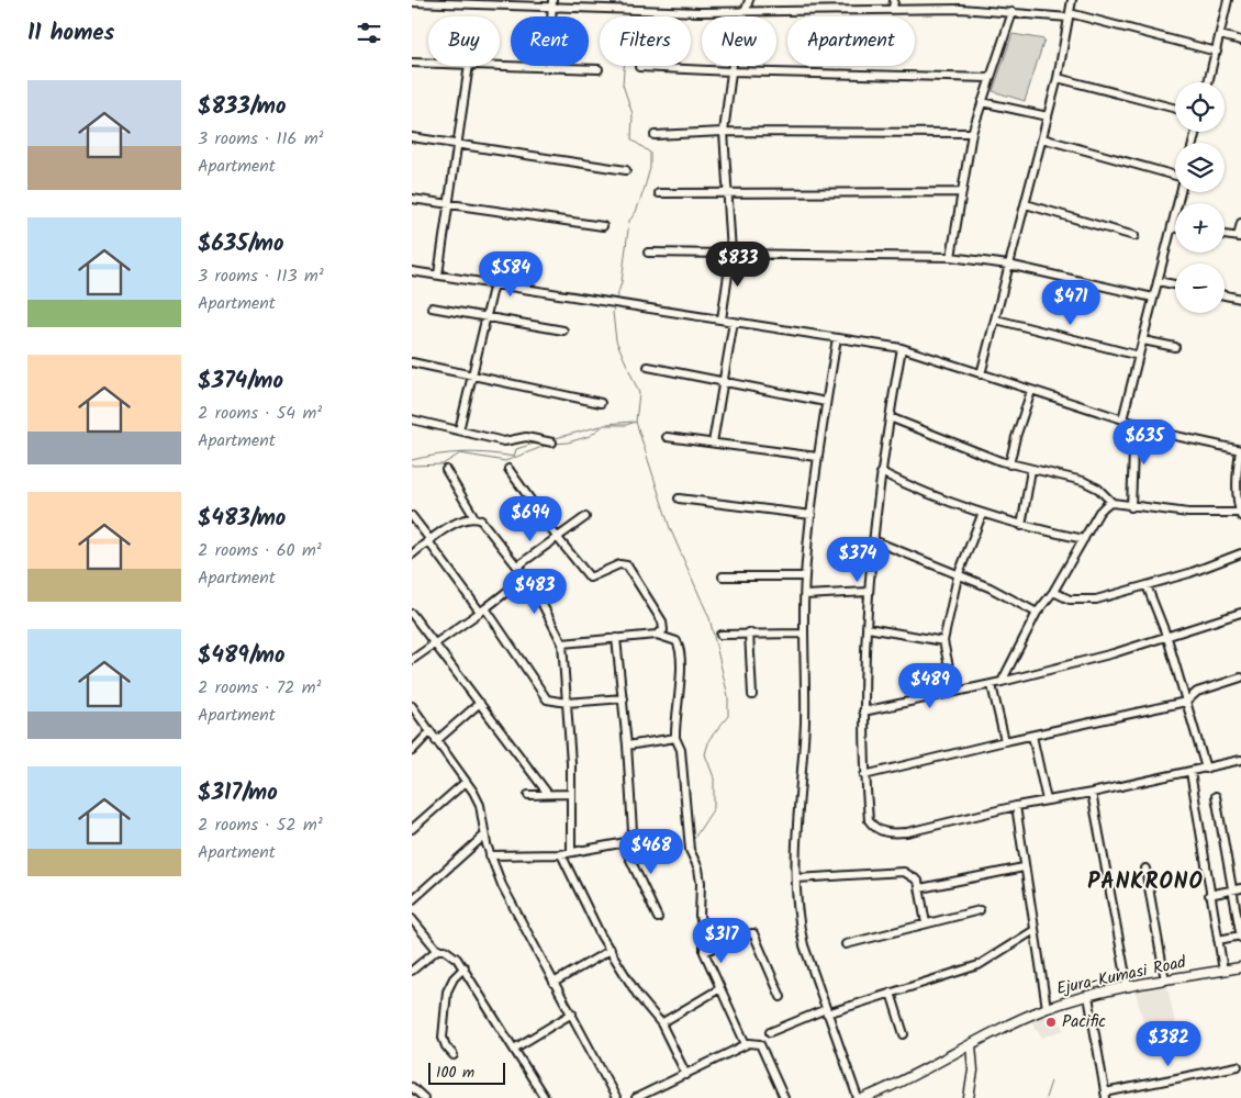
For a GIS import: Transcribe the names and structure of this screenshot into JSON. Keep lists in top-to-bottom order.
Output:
{
  "streets": {
    "main road": ["Ejura-Kumasi Road"]
  },
  "districts": ["PANKRONO"],
  "places": ["Pacific"],
  "scale_bar": "100 m",
  "page": {
    "heading": "11 homes",
    "chip": [
      "Buy",
      "Rent",
      "Filters",
      "New",
      "Apartment"
    ],
    "list": [
      {
        "name": "$833/mo",
        "note": "3 rooms · 116 m² · Apartment"
      },
      {
        "name": "$635/mo",
        "note": "3 rooms · 113 m² · Apartment"
      },
      {
        "name": "$374/mo",
        "note": "2 rooms · 54 m² · Apartment"
      },
      {
        "name": "$483/mo",
        "note": "2 rooms · 60 m² · Apartment"
      },
      {
        "name": "$489/mo",
        "note": "2 rooms · 72 m² · Apartment"
      },
      {
        "name": "$317/mo",
        "note": "2 rooms · 52 m² · Apartment"
      }
    ],
    "map_buttons": ["+", "−"],
    "price": [
      "$833",
      "$584",
      "$471",
      "$635",
      "$694",
      "$374",
      "$483",
      "$489",
      "$468",
      "$317",
      "$382"
    ],
    "scale": "100 m"
  }
}
